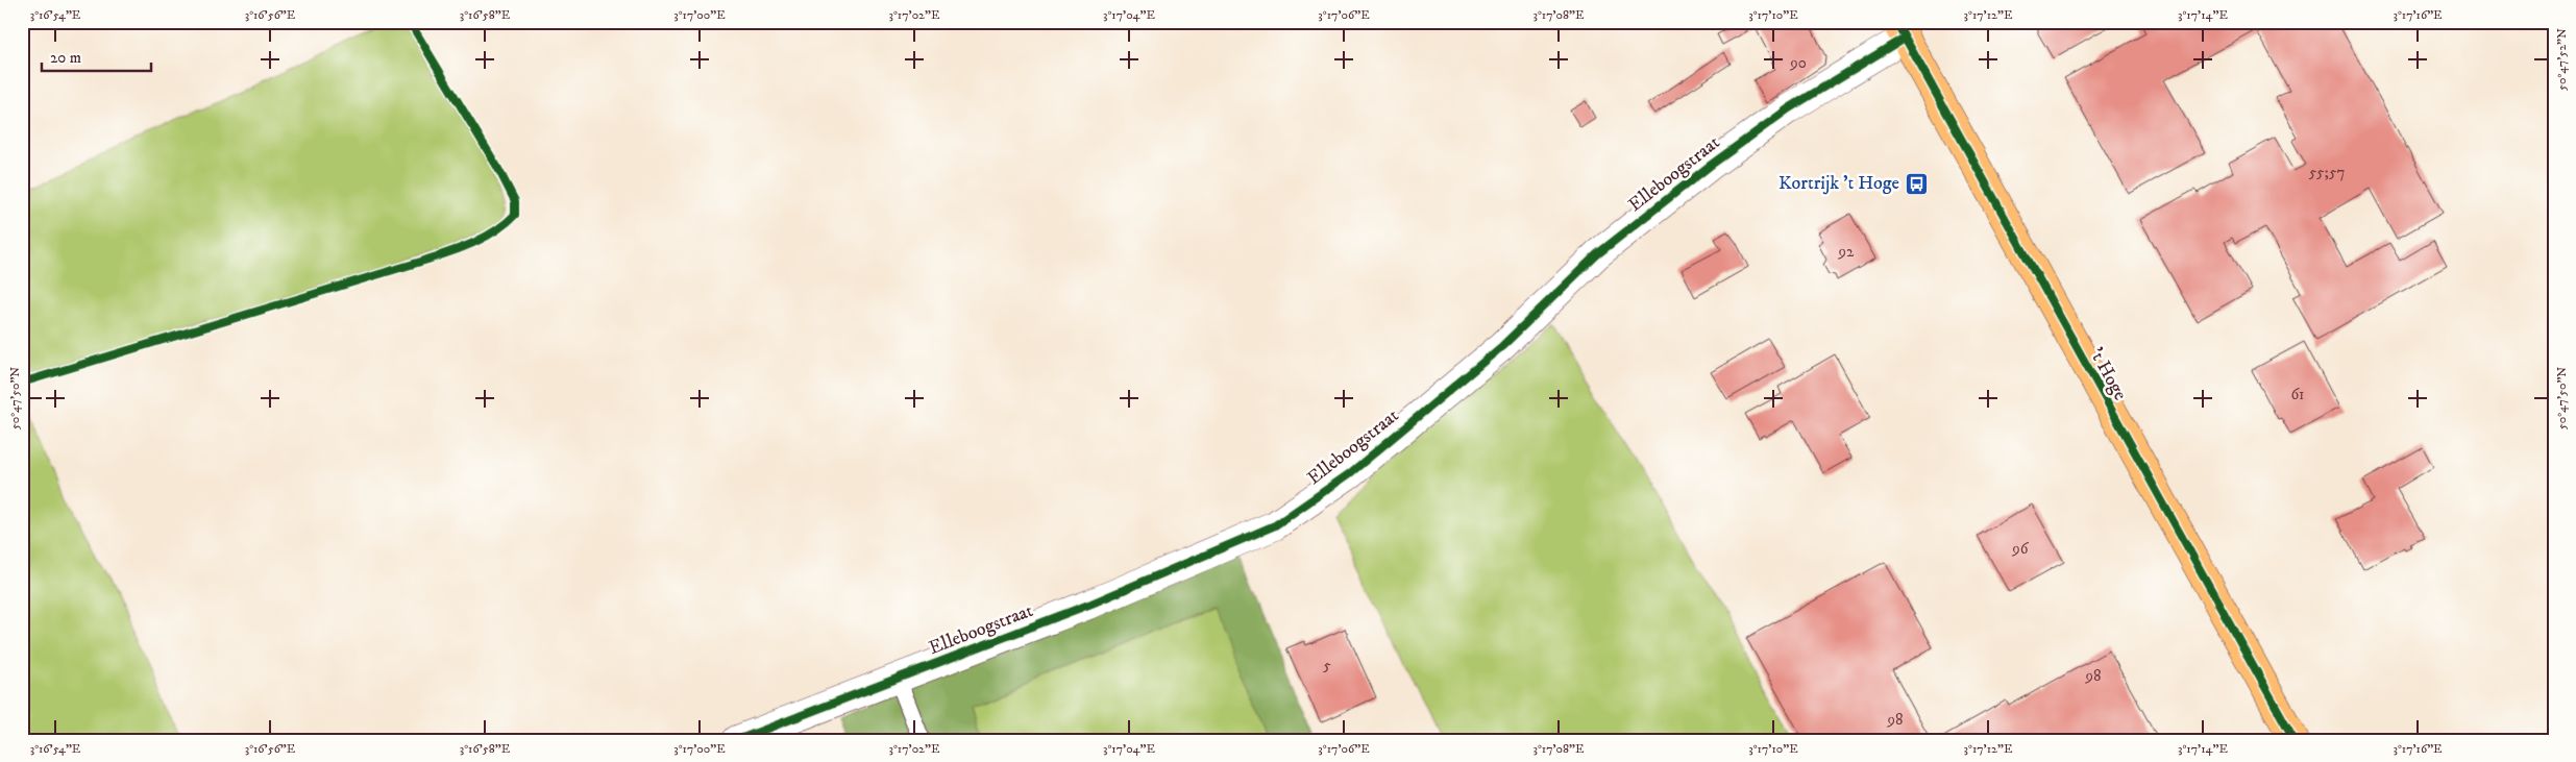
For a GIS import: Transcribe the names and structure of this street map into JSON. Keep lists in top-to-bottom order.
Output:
{
  "streets": {
    "main road": ["'t Hoge"],
    "street": ["Elleboogstraat"]
  },
  "crossings": [
    ["Elleboogstraat", "'t Hoge"]
  ],
  "places": {
    "bus stop": ["Kortrijk 't Hoge"]
  },
  "house_numbers": [
    "90",
    "55;57",
    "92",
    "61",
    "96",
    "5",
    "98",
    "98"
  ],
  "scale_bar": "20 m",
  "coordinates": [
    "3°16'54\"E",
    "3°16'56\"E",
    "3°16'58\"E",
    "3°17'00\"E",
    "3°17'02\"E",
    "3°17'04\"E",
    "3°17'06\"E",
    "3°17'08\"E",
    "3°17'10\"E",
    "3°17'12\"E",
    "3°17'14\"E",
    "3°17'16\"E",
    "50°47'52\"N",
    "50°47'50\"N"
  ]
}
